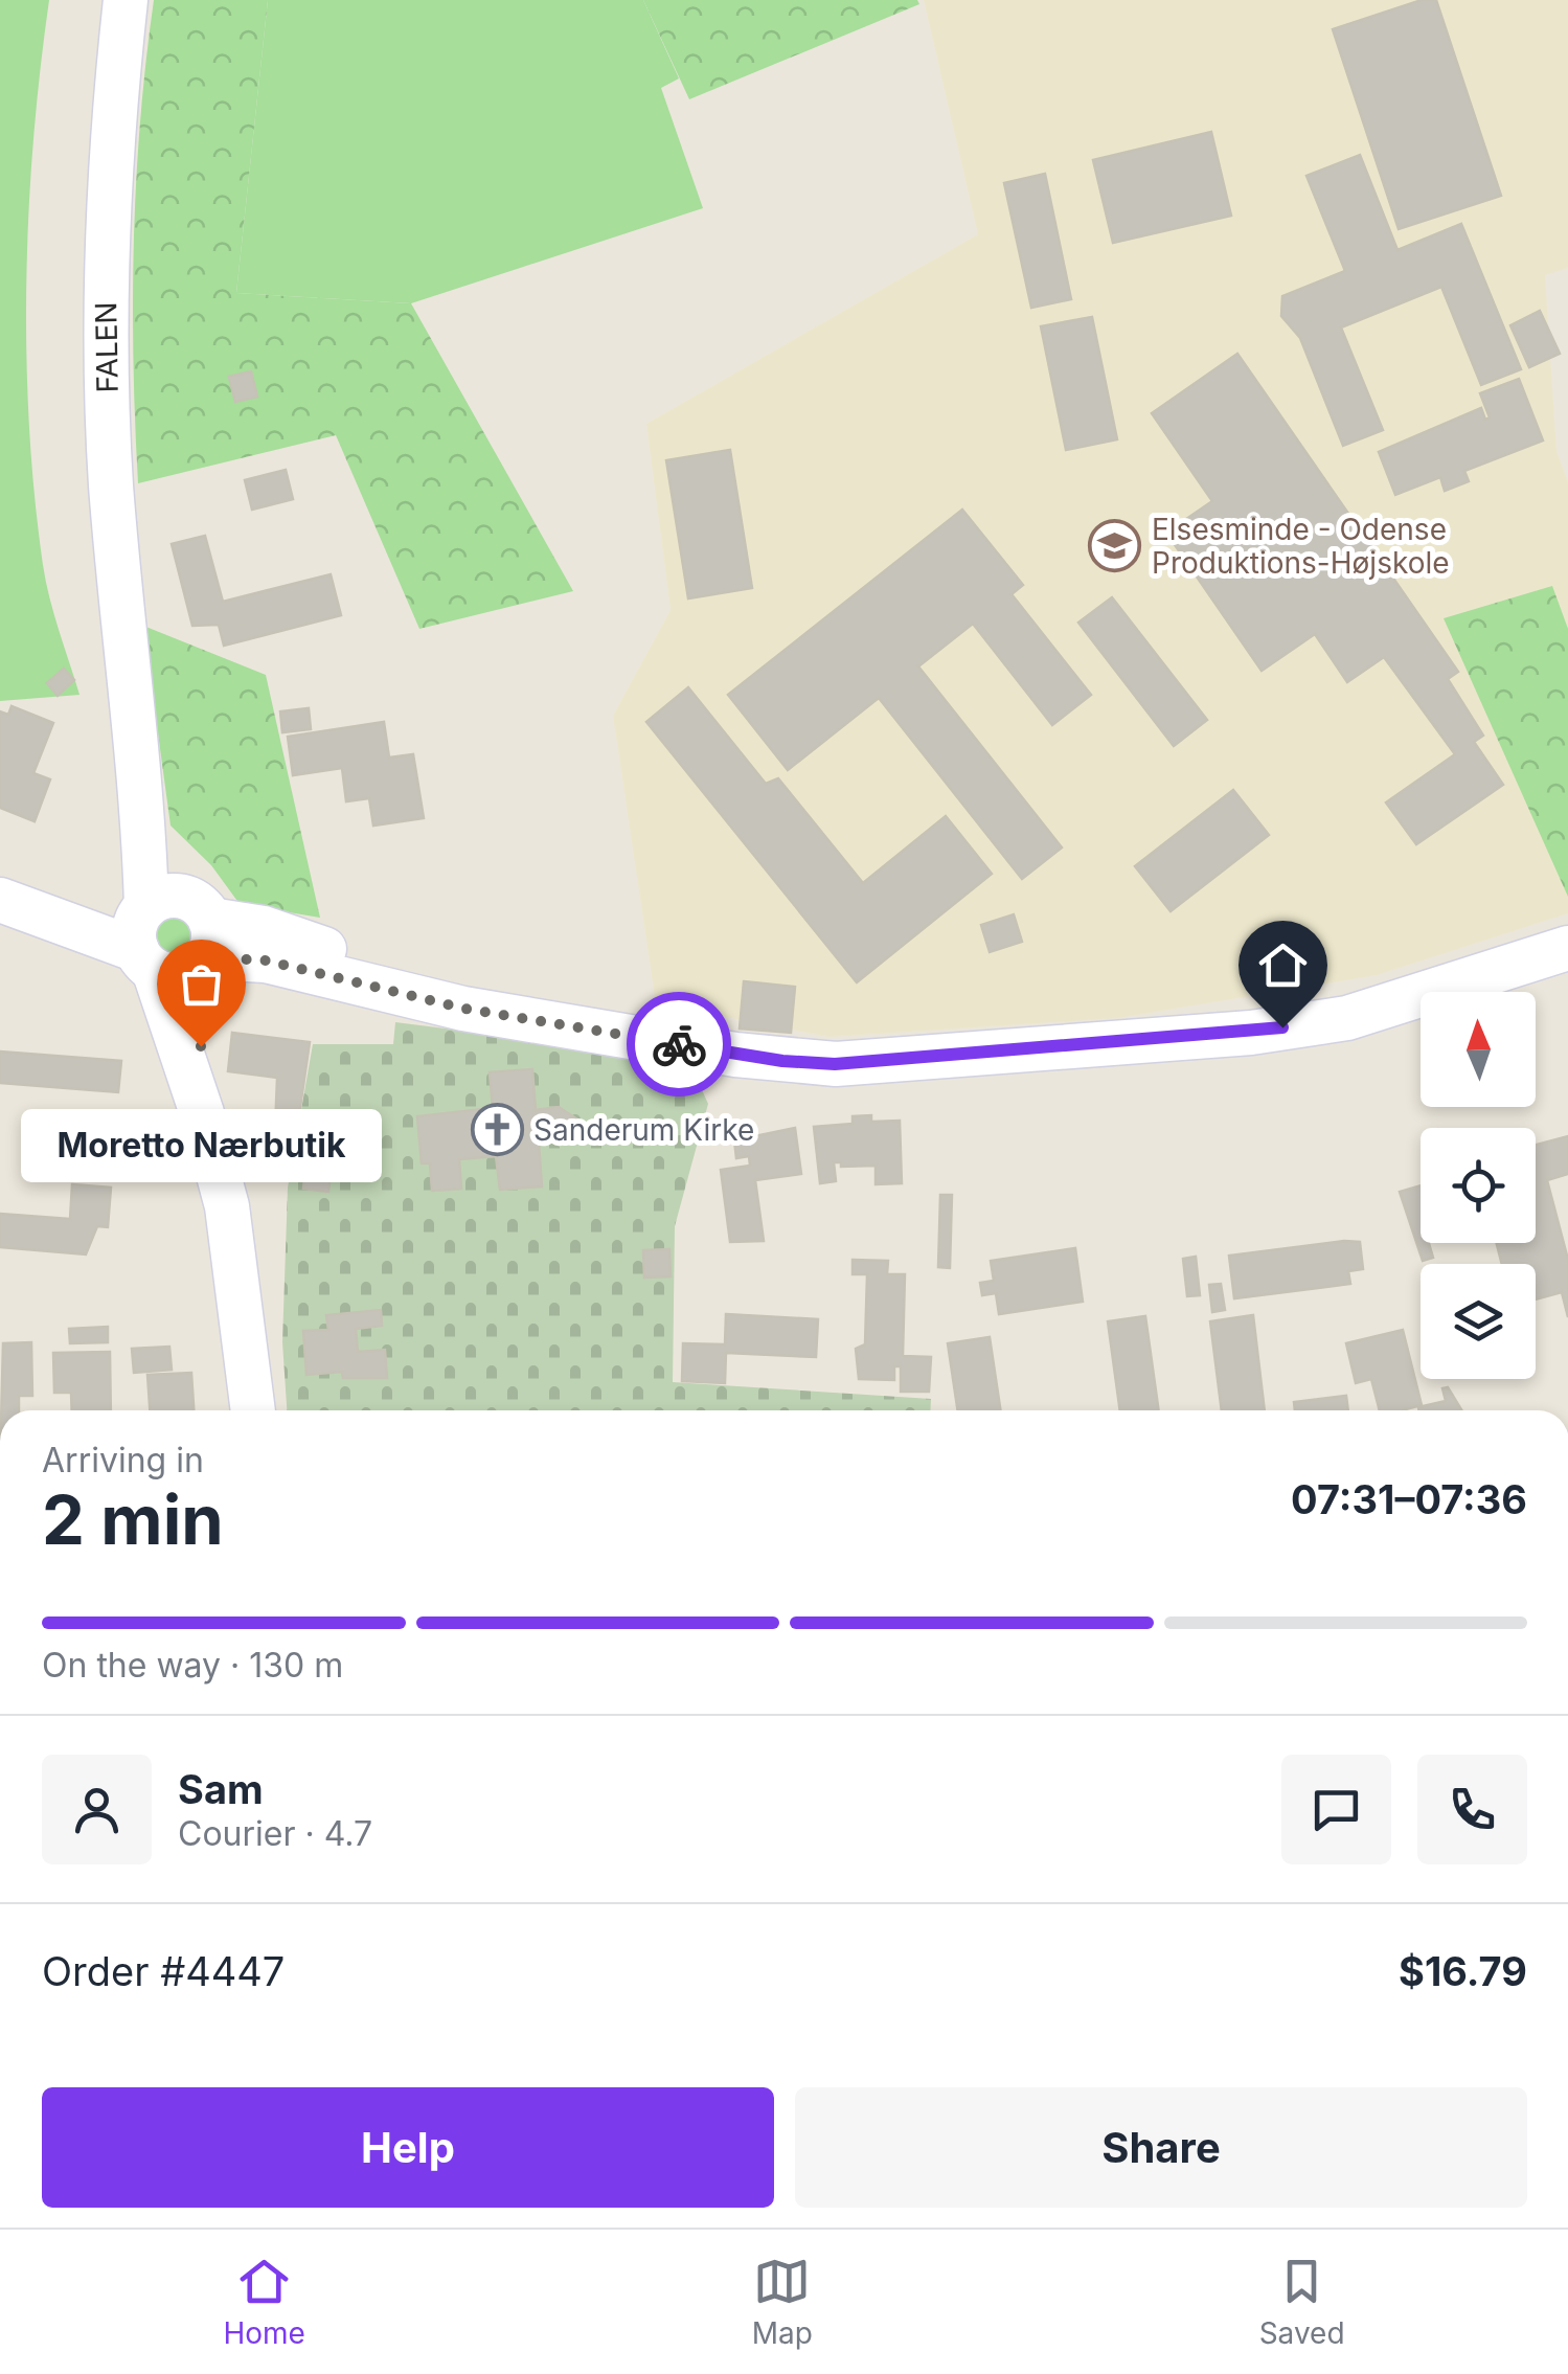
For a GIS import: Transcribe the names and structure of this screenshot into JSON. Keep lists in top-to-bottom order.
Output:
{
  "streets": {
    "street": ["FALEN"]
  },
  "places": {
    "school or university": ["Elsesminde - Odense Produktions-Højskole"],
    "other": ["Moretto Nærbutik"],
    "church": ["Sanderum Kirke"]
  },
  "north": "top",
  "page": {
    "bubble": "Moretto Nærbutik",
    "heading": ["2 min", "Arriving in", "07:31–07:36"],
    "panel": [
      "Sam",
      "Courier · 4.7",
      "Order #4447",
      "$16.79"
    ],
    "bar": "On the way · 130 m",
    "buttons": ["Help", "Share"],
    "tabs": ["Home", "Map", "Saved"]
  }
}
